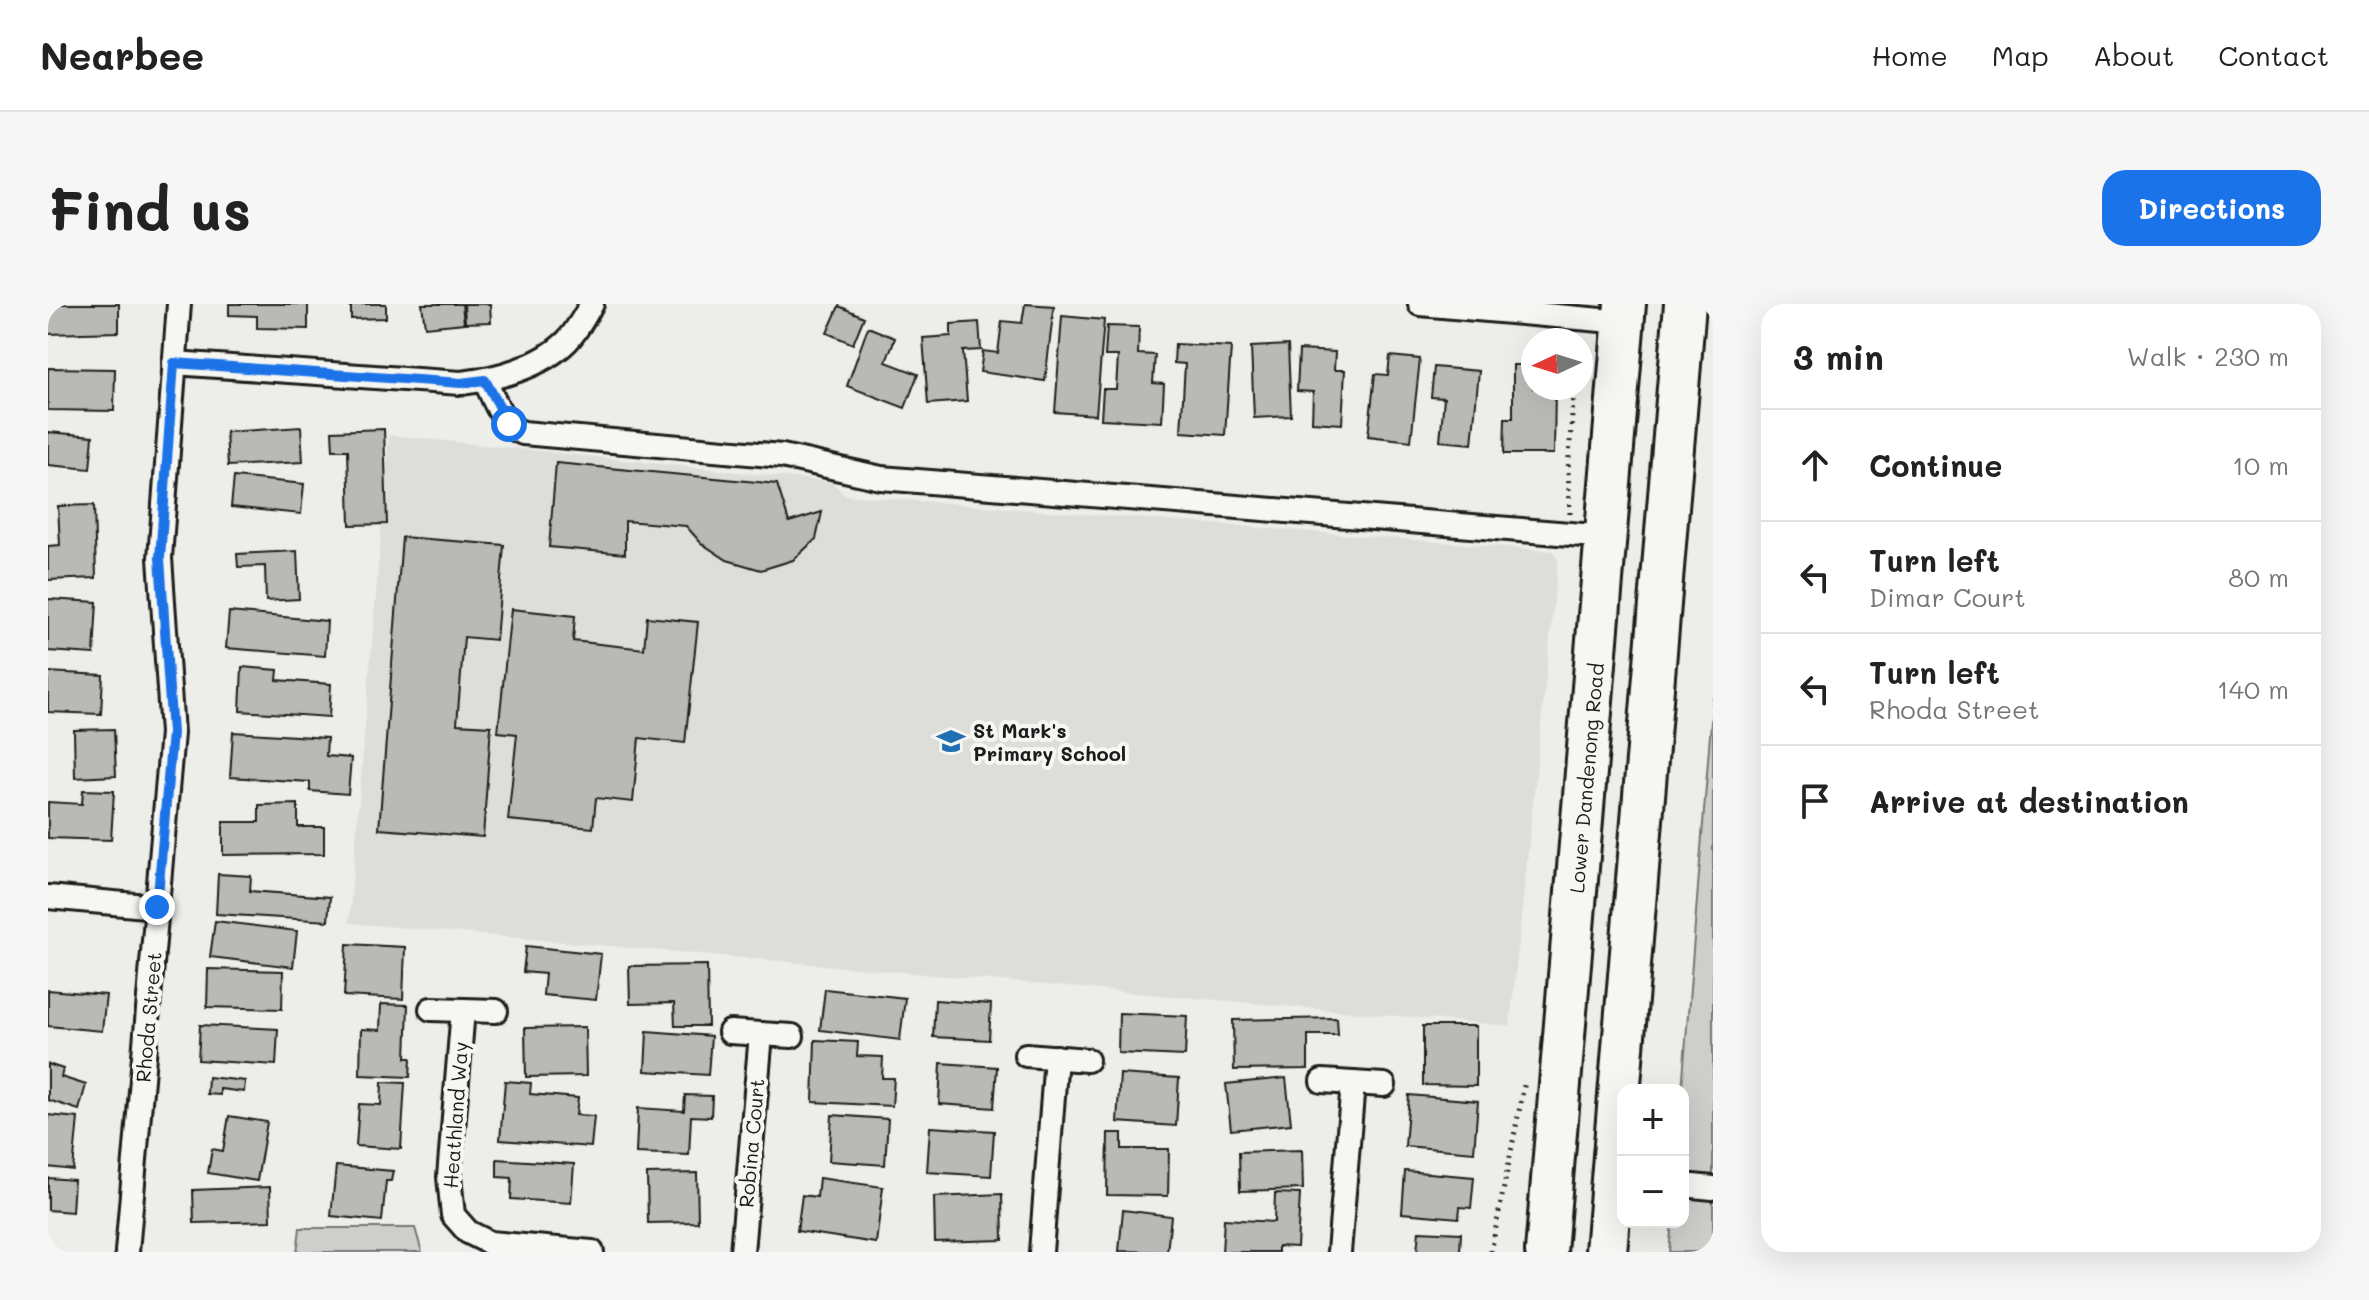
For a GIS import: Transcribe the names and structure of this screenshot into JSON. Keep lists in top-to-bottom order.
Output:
{
  "streets": {
    "highway": ["Lower Dandenong Road"],
    "street": ["Rhoda Street", "Heathland Way", "Robina Court"]
  },
  "places": {
    "school or university": ["St Mark's Primary School"]
  },
  "north": "left",
  "page": {
    "header": "Nearbee",
    "nav": [
      "Home",
      "Map",
      "About",
      "Contact"
    ],
    "buttons": "Directions",
    "title": "Find us",
    "heading": ["3 min", "Walk · 230 m"],
    "list": [
      ["Continue", "10 m"],
      ["Turn left", "Dimar Court", "80 m"],
      ["Turn left", "Rhoda Street", "140 m"],
      "Arrive at destination"
    ],
    "map_buttons": ["+", "−"]
  }
}
